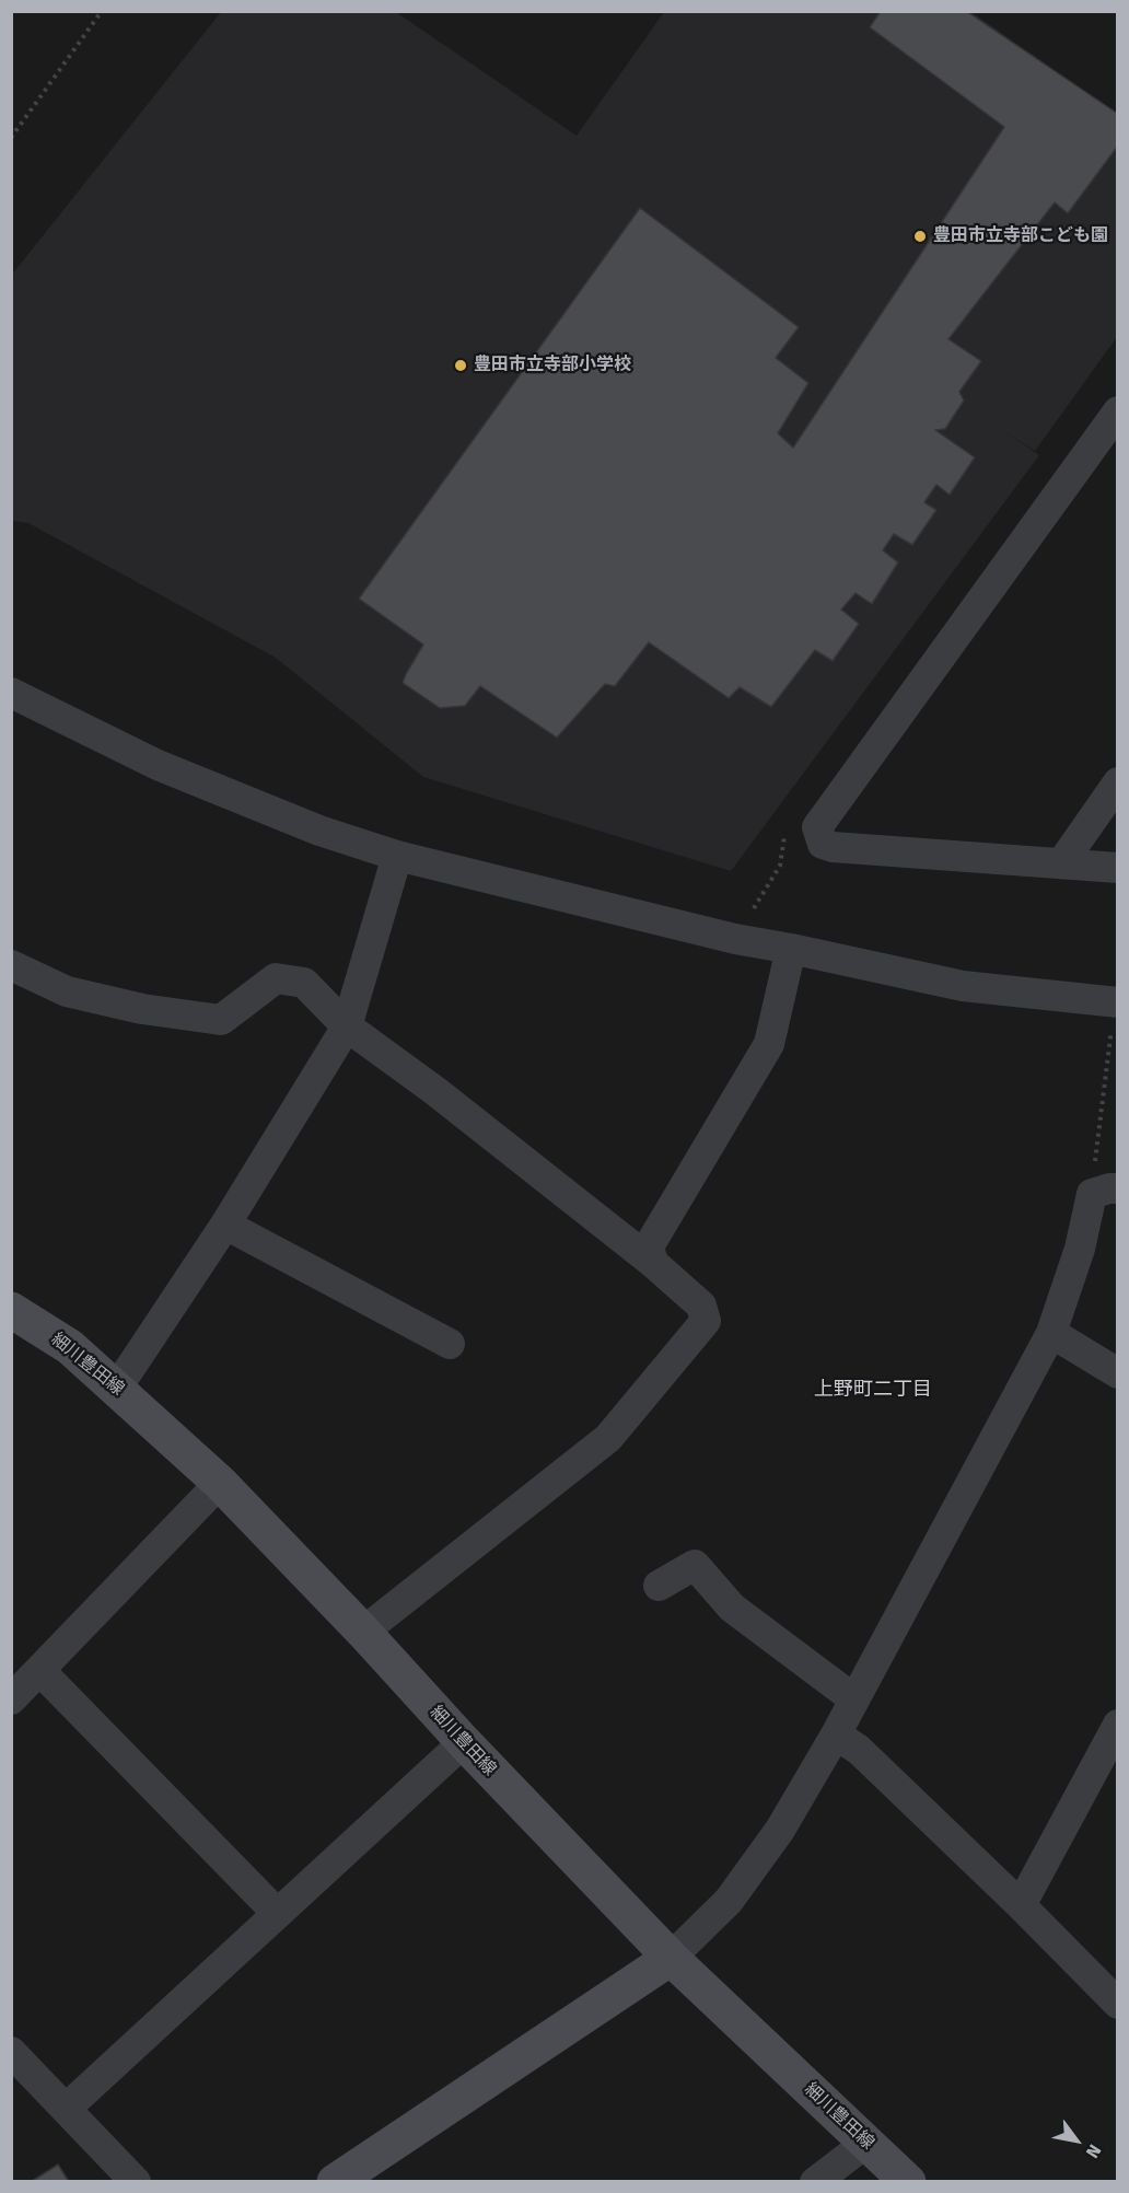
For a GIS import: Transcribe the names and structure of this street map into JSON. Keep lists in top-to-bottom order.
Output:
{
  "streets": {
    "main road": ["細川豊田線"]
  },
  "districts": ["上野町二丁目"],
  "places": ["豊田市立寺部こども園", "豊田市立寺部小学校"],
  "north": "bottom right"
}
